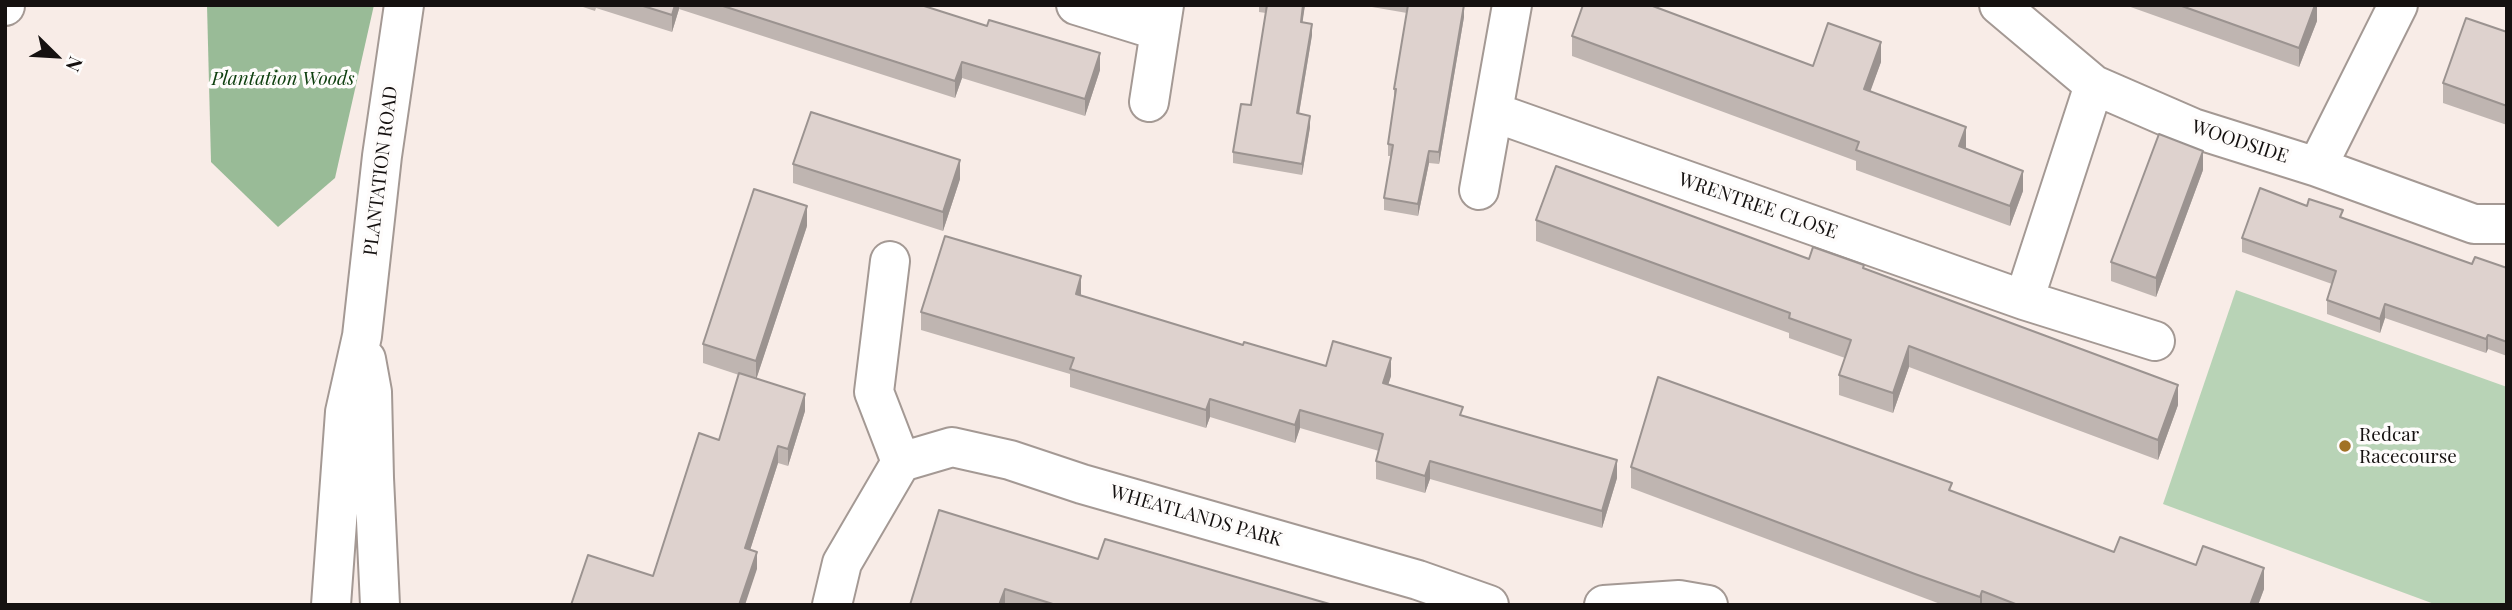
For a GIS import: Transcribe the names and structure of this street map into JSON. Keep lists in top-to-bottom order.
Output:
{
  "streets": {
    "street": [
      "WOODSIDE",
      "PLANTATION ROAD",
      "WRENTREE CLOSE",
      "WHEATLANDS PARK"
    ]
  },
  "parks": ["Plantation Woods"],
  "places": ["Redcar Racecourse"],
  "north": "bottom right"
}
